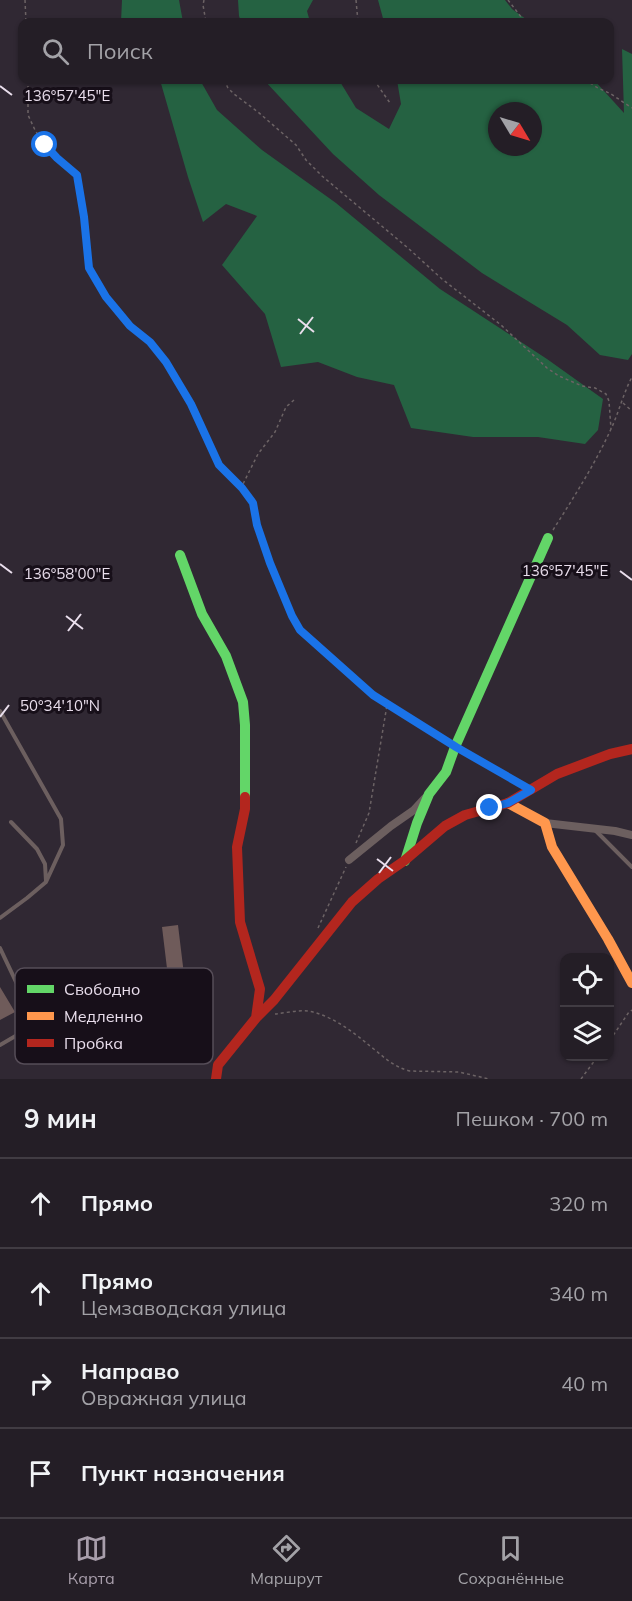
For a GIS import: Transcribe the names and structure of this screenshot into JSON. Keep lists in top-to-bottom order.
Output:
{
  "legend": ["Свободно", "Медленно", "Пробка"],
  "north": "bottom right",
  "page": {
    "search": "Поиск",
    "heading": ["9 мин", "Пешком · 700 m"],
    "list": [
      ["Прямо", "320 m"],
      ["Прямо", "Цемзаводская улица", "340 m"],
      ["Направо", "Овражная улица", "40 m"],
      "Пункт назначения"
    ],
    "nav": ["Карта", "Маршрут", "Сохранённые"]
  },
  "coordinates": ["136°57'45\"E", "136°58'00\"E", "50°34'10\"N"]
}
